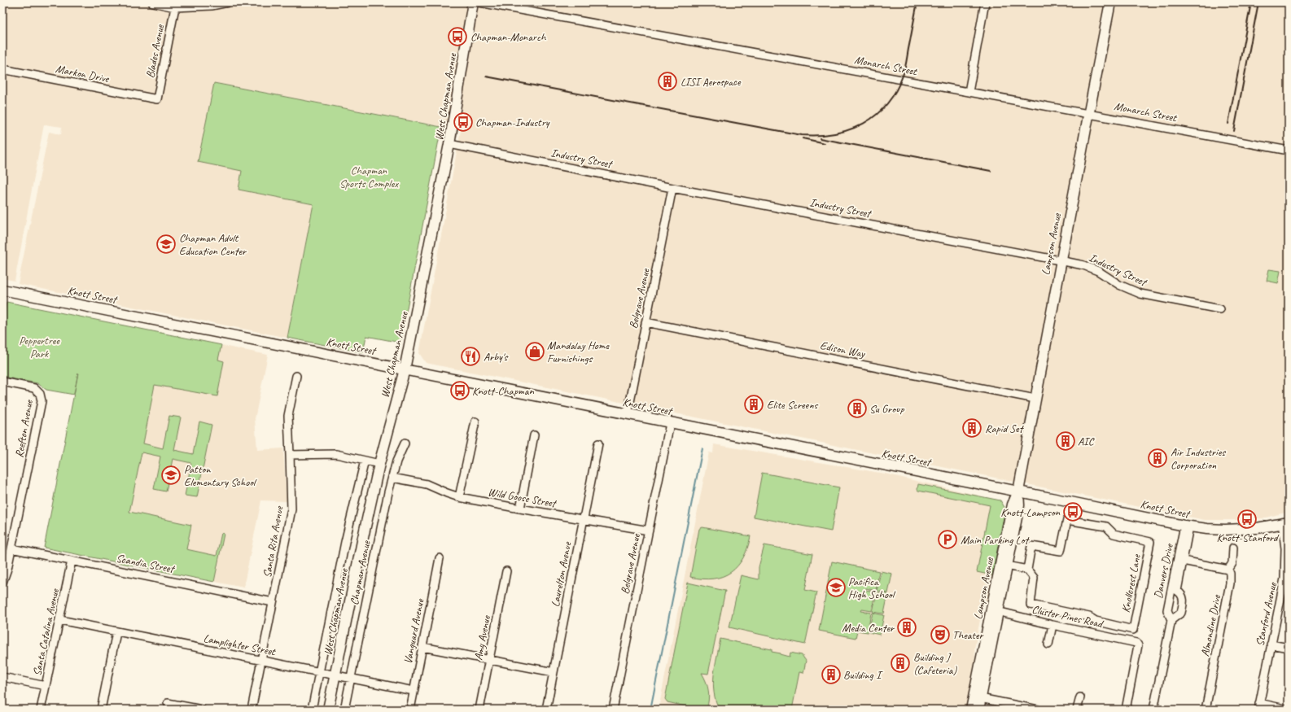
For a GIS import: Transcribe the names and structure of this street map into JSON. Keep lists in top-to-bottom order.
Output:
{
  "streets": {
    "main road": ["West Chapman Avenue", "Lampson Avenue", "Knott Street"],
    "street": [
      "Blades Avenue",
      "Monarch Street",
      "Markon Drive",
      "Industry Street",
      "Belgrave Avenue",
      "Edison Way",
      "Reefton Avenue",
      "Wild Goose Street",
      "Santa Rita Avenue",
      "Scandia Street",
      "Danvers Drive",
      "Chapman Avenue",
      "Laurelton Avenue",
      "Knollcrest Lane",
      "Stanford Avenue",
      "Cluster Pines Road",
      "Almondine Drive",
      "Vanguard Avenue",
      "Santa Catalina Avenue",
      "Amy Avenue",
      "Lamplighter Street"
    ]
  },
  "crossings": [
    ["Blades Avenue", "Markon Drive"],
    ["Monarch Street", "Lampson Avenue"],
    ["West Chapman Avenue", "Industry Street"],
    ["West Chapman Avenue", "Knott Street"],
    ["West Chapman Avenue", "Lamplighter Street"],
    ["Industry Street", "Lampson Avenue"],
    ["Industry Street", "Belgrave Avenue"],
    ["Lampson Avenue", "Knott Street"],
    ["Lampson Avenue", "Edison Way"],
    ["Lampson Avenue", "Cluster Pines Road"],
    ["Knott Street", "Belgrave Avenue"],
    ["Knott Street", "Danvers Drive"],
    ["Knott Street", "Stanford Avenue"],
    ["Belgrave Avenue", "Edison Way"],
    ["Belgrave Avenue", "Wild Goose Street"],
    ["Reefton Avenue", "Scandia Street"],
    ["Wild Goose Street", "Chapman Avenue"],
    ["Wild Goose Street", "Laurelton Avenue"],
    ["Santa Rita Avenue", "Scandia Street"],
    ["Santa Rita Avenue", "Lamplighter Street"],
    ["Scandia Street", "Santa Catalina Avenue"],
    ["Chapman Avenue", "Lamplighter Street"],
    ["Vanguard Avenue", "Lamplighter Street"],
    ["Santa Catalina Avenue", "Lamplighter Street"]
  ],
  "parks": ["Chapman Sports Complex", "Peppertree Park"],
  "places": {
    "bus stop": [
      "Chapman-Monarch",
      "Chapman-Industry",
      "Knott-Chapman",
      "Knott-Lampson",
      "Knott-Stanford"
    ],
    "building": [
      "LISI Aerospace",
      "Elite Screens",
      "Su Group",
      "Rapid Set",
      "AIC",
      "Air Industries Corporation",
      "Media Center",
      "Building J (Cafeteria)",
      "Building I"
    ],
    "school or university": ["Chapman Adult Education Center", "Patton Elementary School", "Pacifica High School"],
    "shop": ["Mandalay Home Furnishings"],
    "restaurant": ["Arby's"],
    "parking": ["Main Parking Lot"],
    "theatre": ["Theater"]
  }
}
